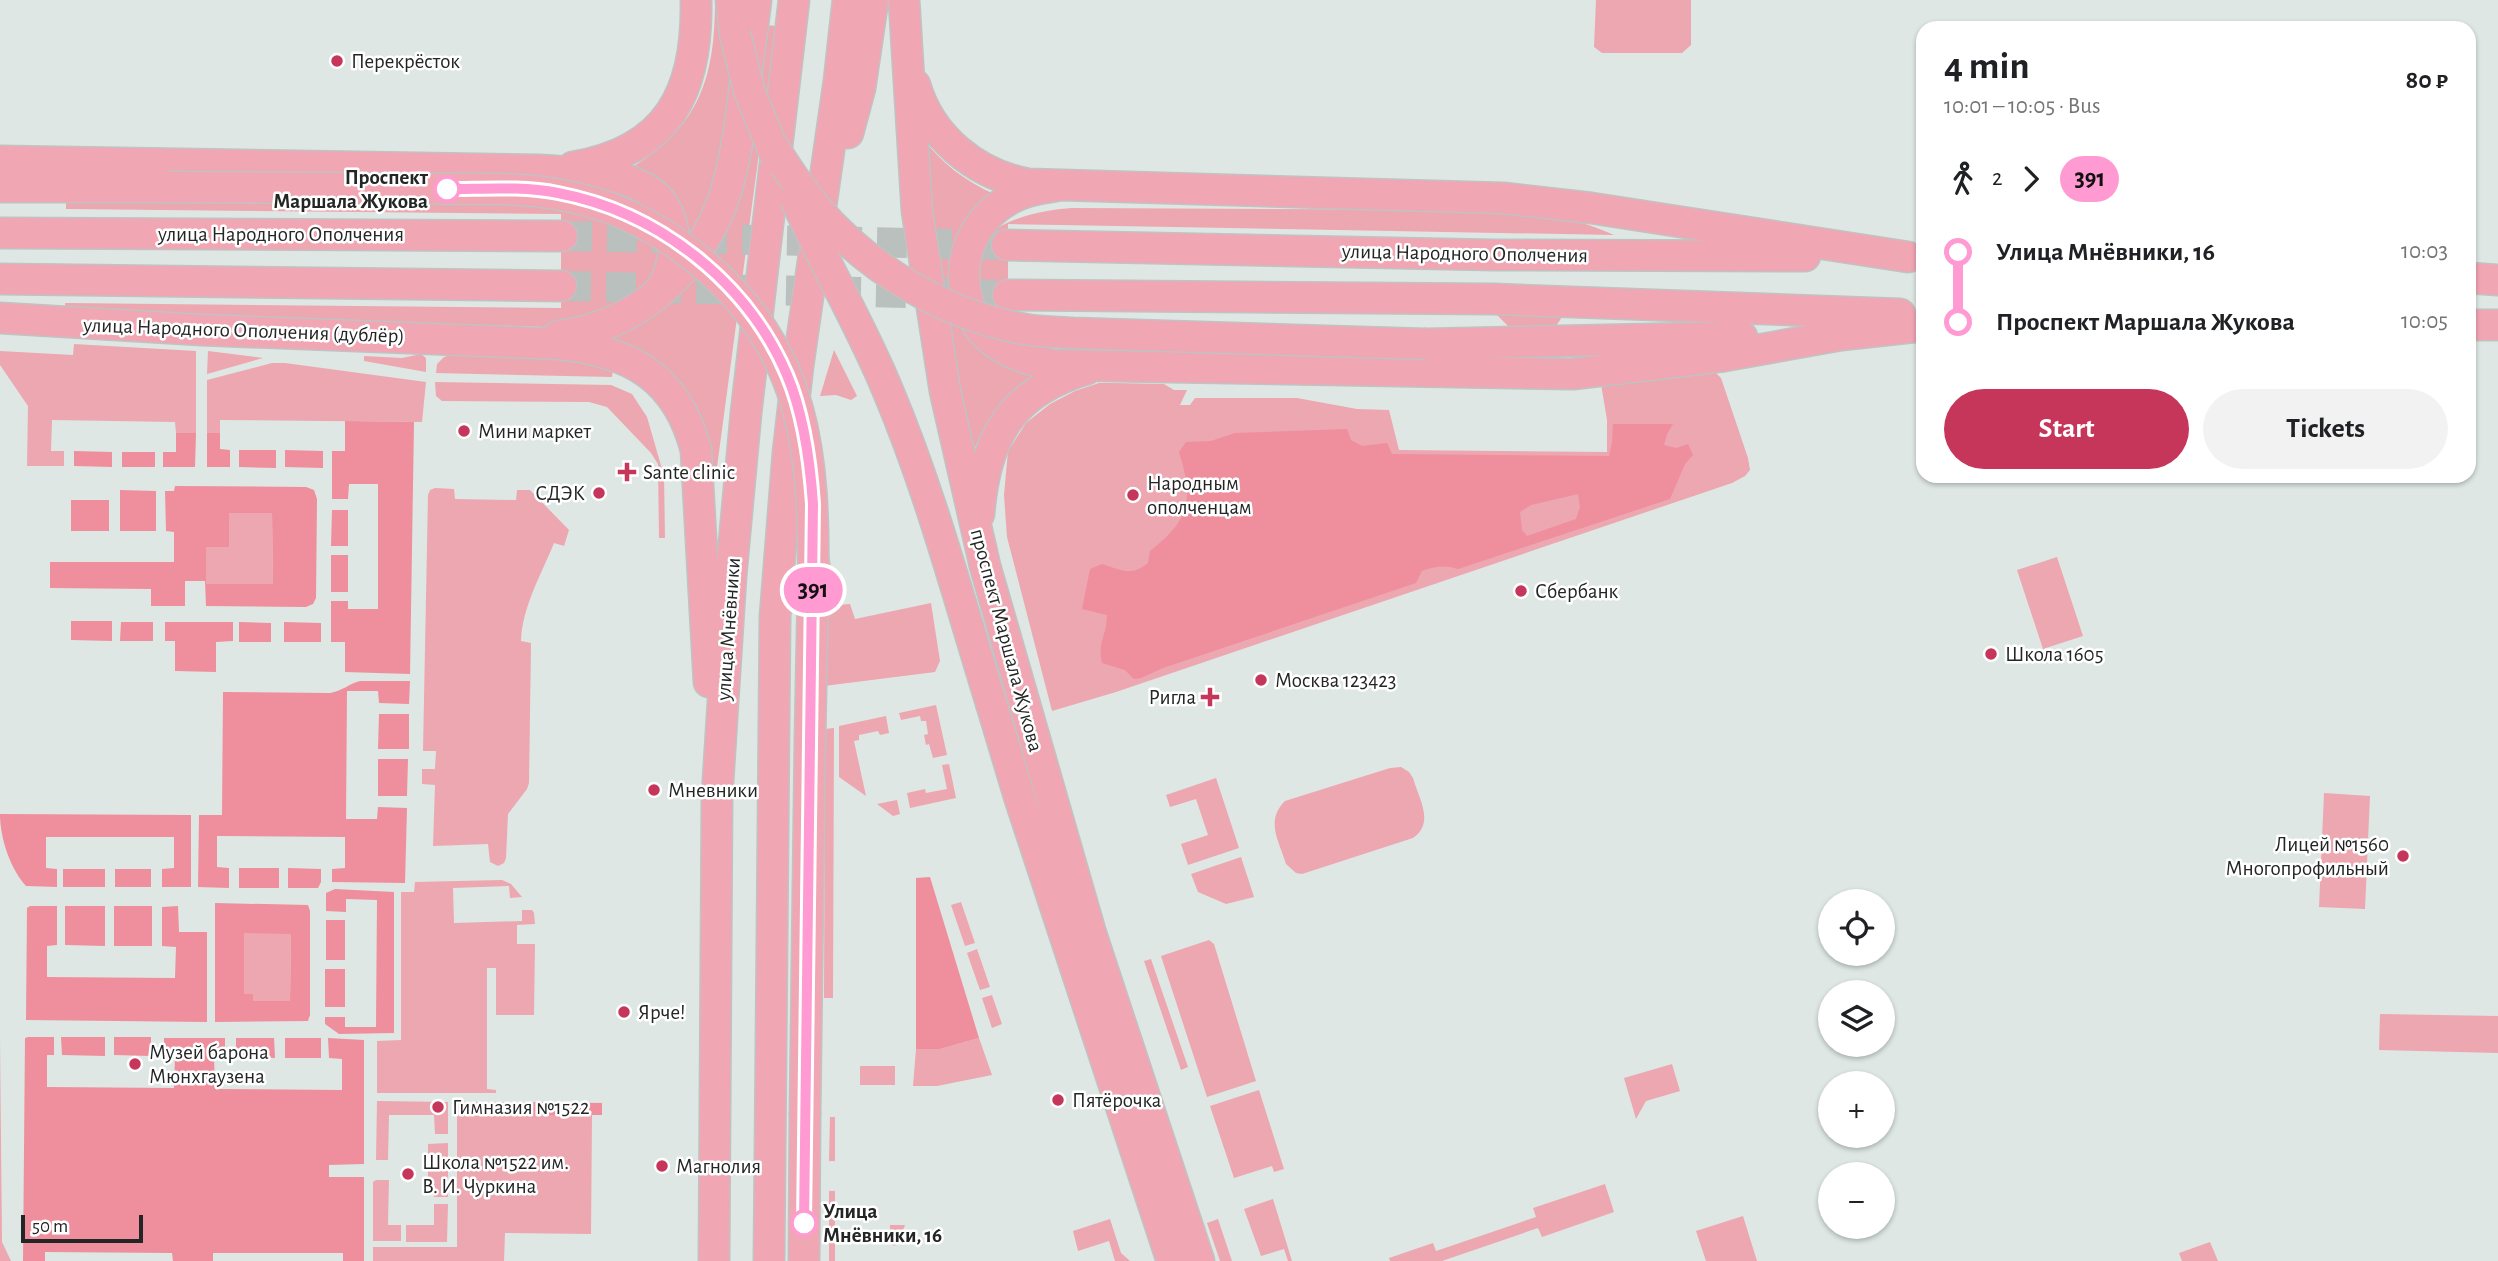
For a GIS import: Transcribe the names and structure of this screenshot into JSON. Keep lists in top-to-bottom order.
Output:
{
  "streets": {
    "main road": [
      "улица Народного Ополчения",
      "улица Народного Ополчения (дублёр)",
      "улица Мнёвники",
      "проспект Маршала Жукова"
    ]
  },
  "places": {
    "other": [
      "Перекрёсток",
      "Проспект Маршала Жукова",
      "Мини маркет",
      "СДЭК",
      "Народным ополченцам",
      "Сбербанк",
      "Школа 1605",
      "Москва 123423",
      "Мневники",
      "Лицей №1560 Многопрофильный",
      "Ярче!",
      "Музей барона Мюнхгаузена",
      "Пятёрочка",
      "Гимназия №1522",
      "Магнолия",
      "Школа №1522 им. В. И. Чуркина",
      "Улица Мнёвники, 16"
    ],
    "health": ["Sante clinic", "Ригла"]
  },
  "lines": ["bus line 391"],
  "scale_bar": "50 m",
  "page": {
    "on_map": "391",
    "heading": ["4 min", "10:01 – 10:05 · Bus", "80 ₽"],
    "legs": ["2", "391"],
    "list": [
      {
        "name": "Улица Мнёвники, 16",
        "value": "10:03"
      },
      {
        "name": "Проспект Маршала Жукова",
        "value": "10:05"
      }
    ],
    "buttons": ["Start", "Tickets"],
    "map_buttons": ["+", "−"],
    "scale": "50 m"
  }
}
